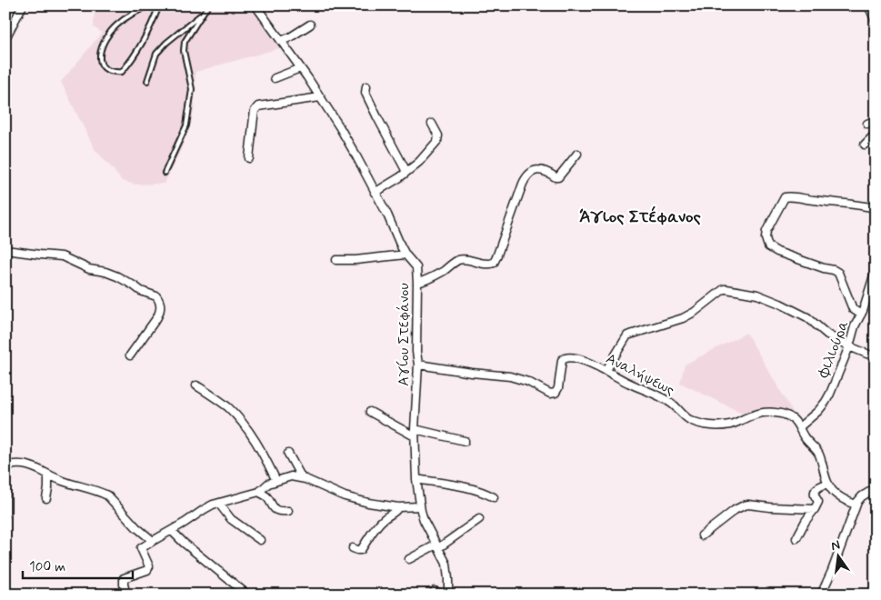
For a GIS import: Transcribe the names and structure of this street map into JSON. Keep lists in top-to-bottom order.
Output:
{
  "streets": {
    "street": ["Αγίου Στεφάνου", "Φιλιούρα", "Αναλήψεως"]
  },
  "crossings": [
    ["Αγίου Στεφάνου", "Αναλήψεως"],
    ["Φιλιούρα", "Αναλήψεως"]
  ],
  "districts": ["Άγιος Στέφανος"],
  "scale_bar": "100 m",
  "north": "top"
}
